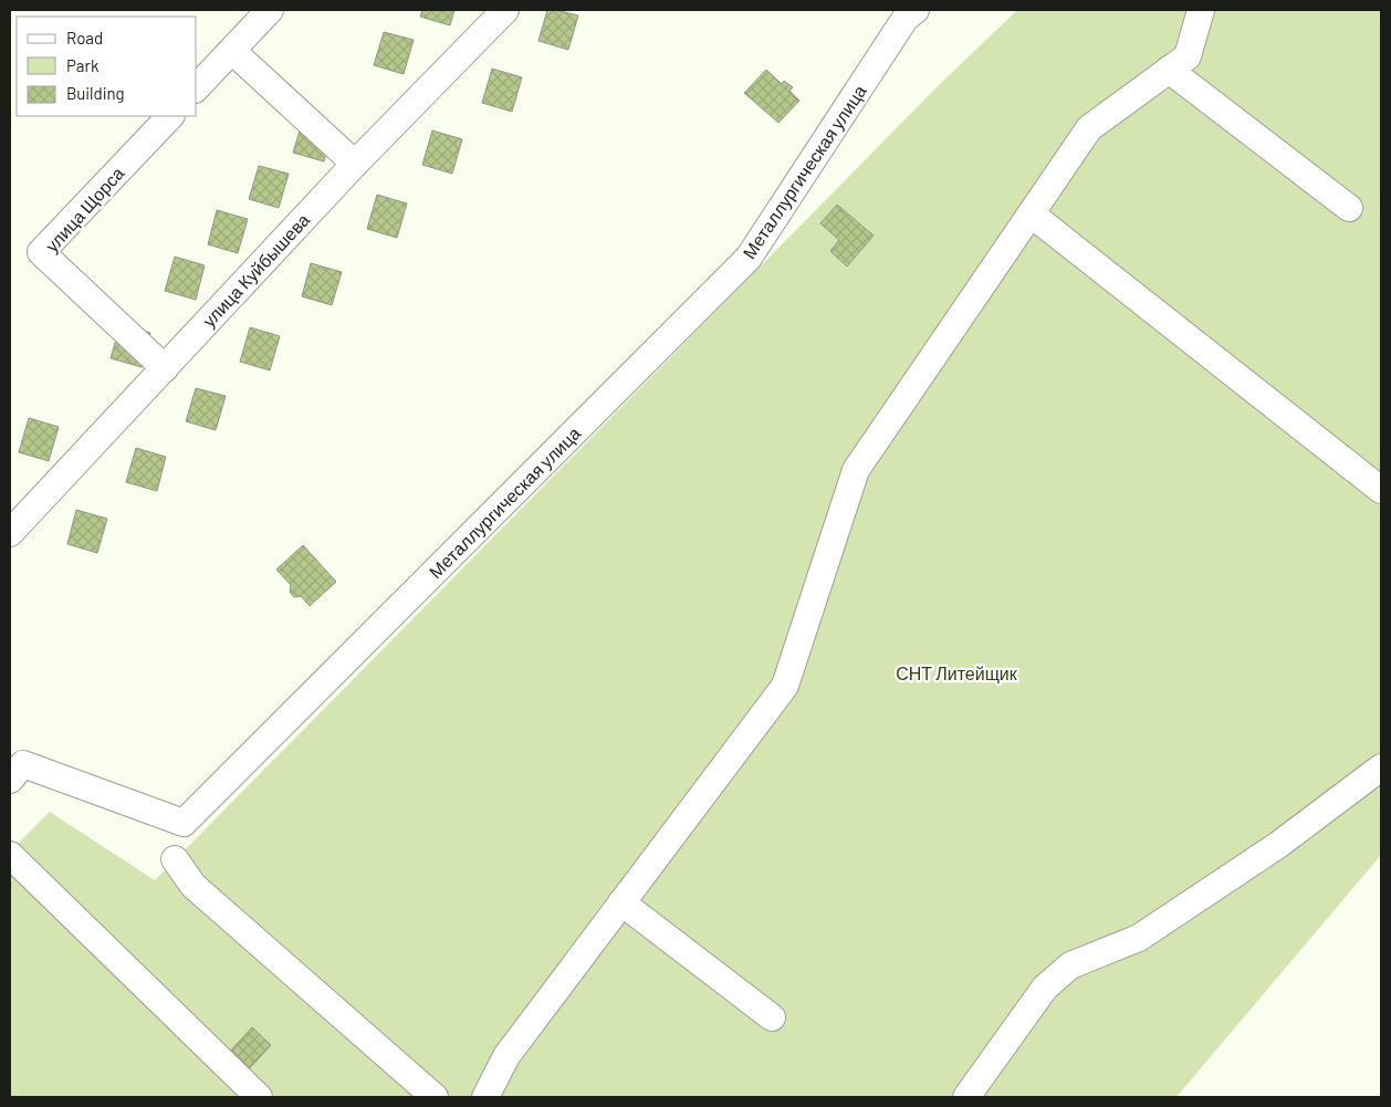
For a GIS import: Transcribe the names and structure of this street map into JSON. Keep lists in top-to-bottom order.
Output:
{
  "streets": {
    "street": ["Металлургическая улица", "улица Щорса", "улица Куйбышева"]
  },
  "crossings": [
    ["улица Щорса", "улица Куйбышева"]
  ],
  "parks": ["СНТ Литейщик"],
  "legend": ["Road", "Park", "Building"]
}
